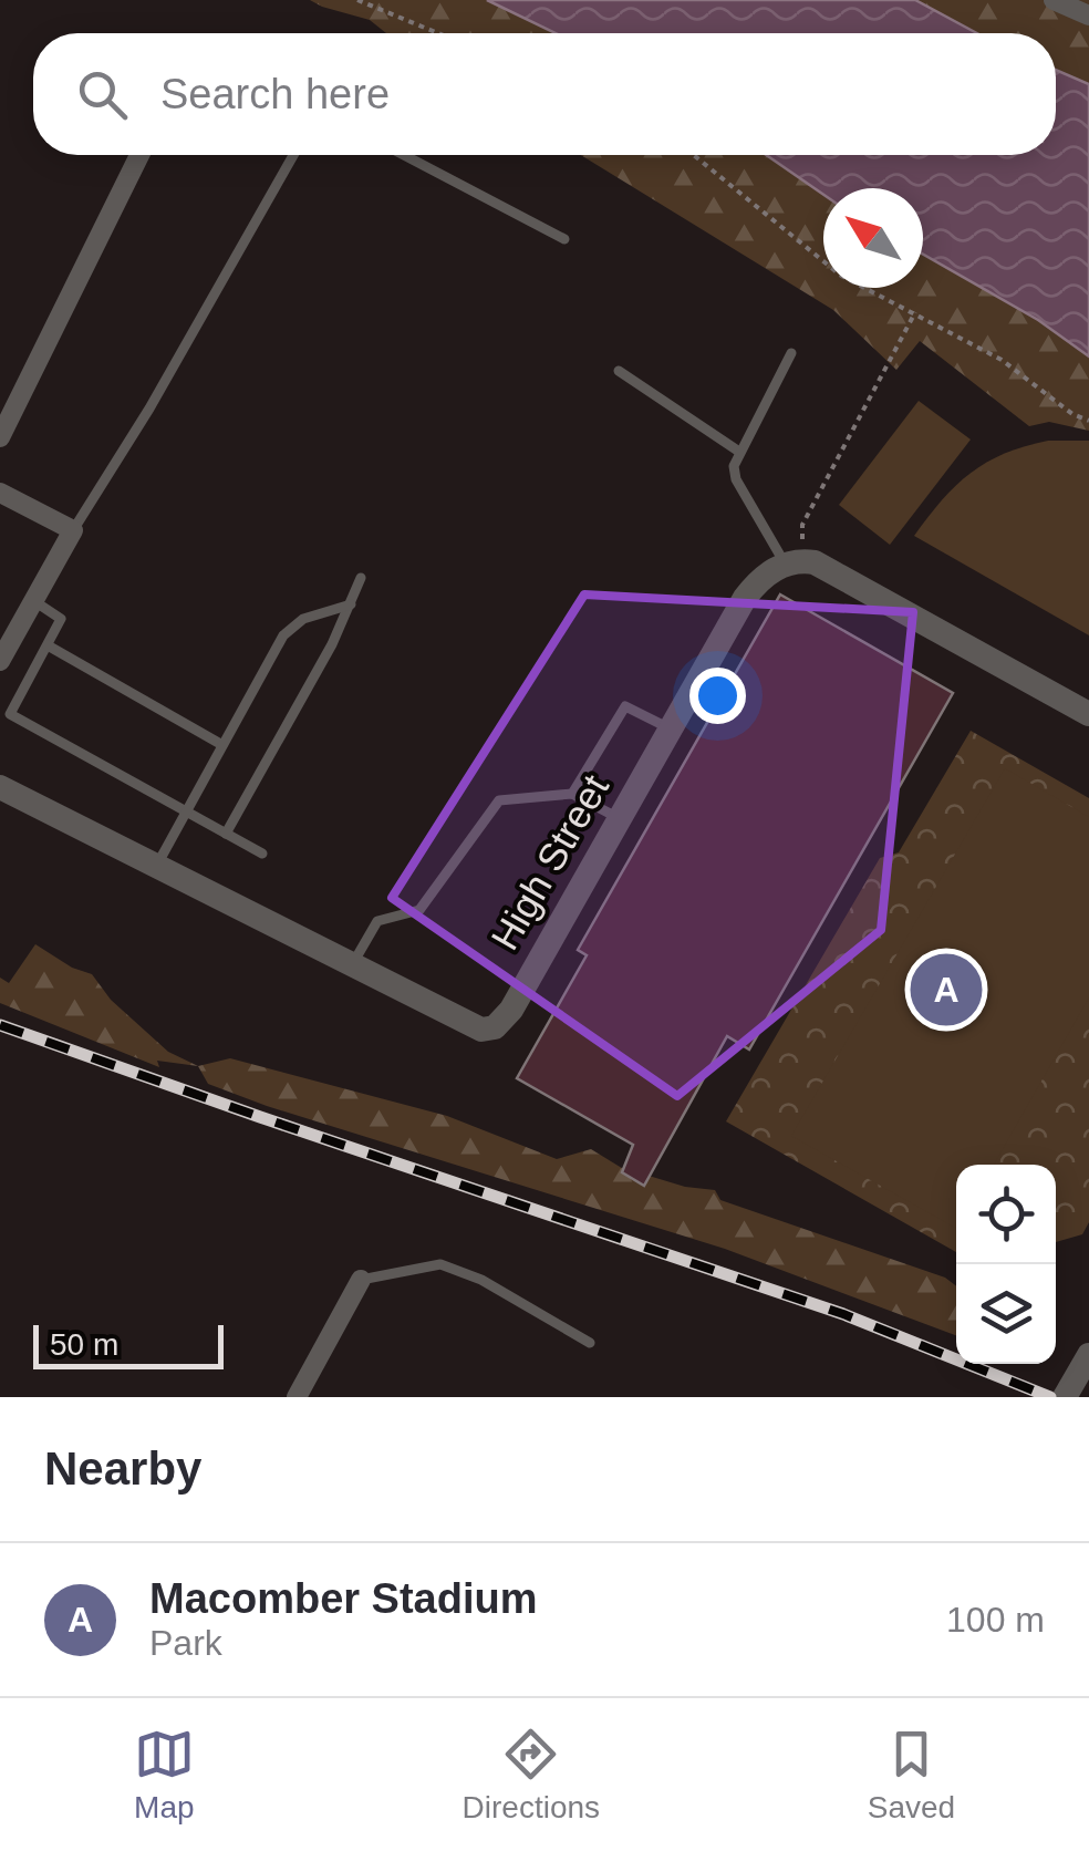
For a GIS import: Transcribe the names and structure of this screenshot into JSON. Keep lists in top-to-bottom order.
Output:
{
  "streets": {
    "street": ["High Street"]
  },
  "scale_bar": "50 m",
  "north": "top left",
  "page": {
    "search": "Search here",
    "pins": "A",
    "scale": "50 m",
    "heading": "Nearby",
    "list": [
      {
        "mark": "A",
        "name": "Macomber Stadium",
        "note": "Park",
        "value": "100 m"
      }
    ],
    "nav": ["Map", "Directions", "Saved"]
  }
}
